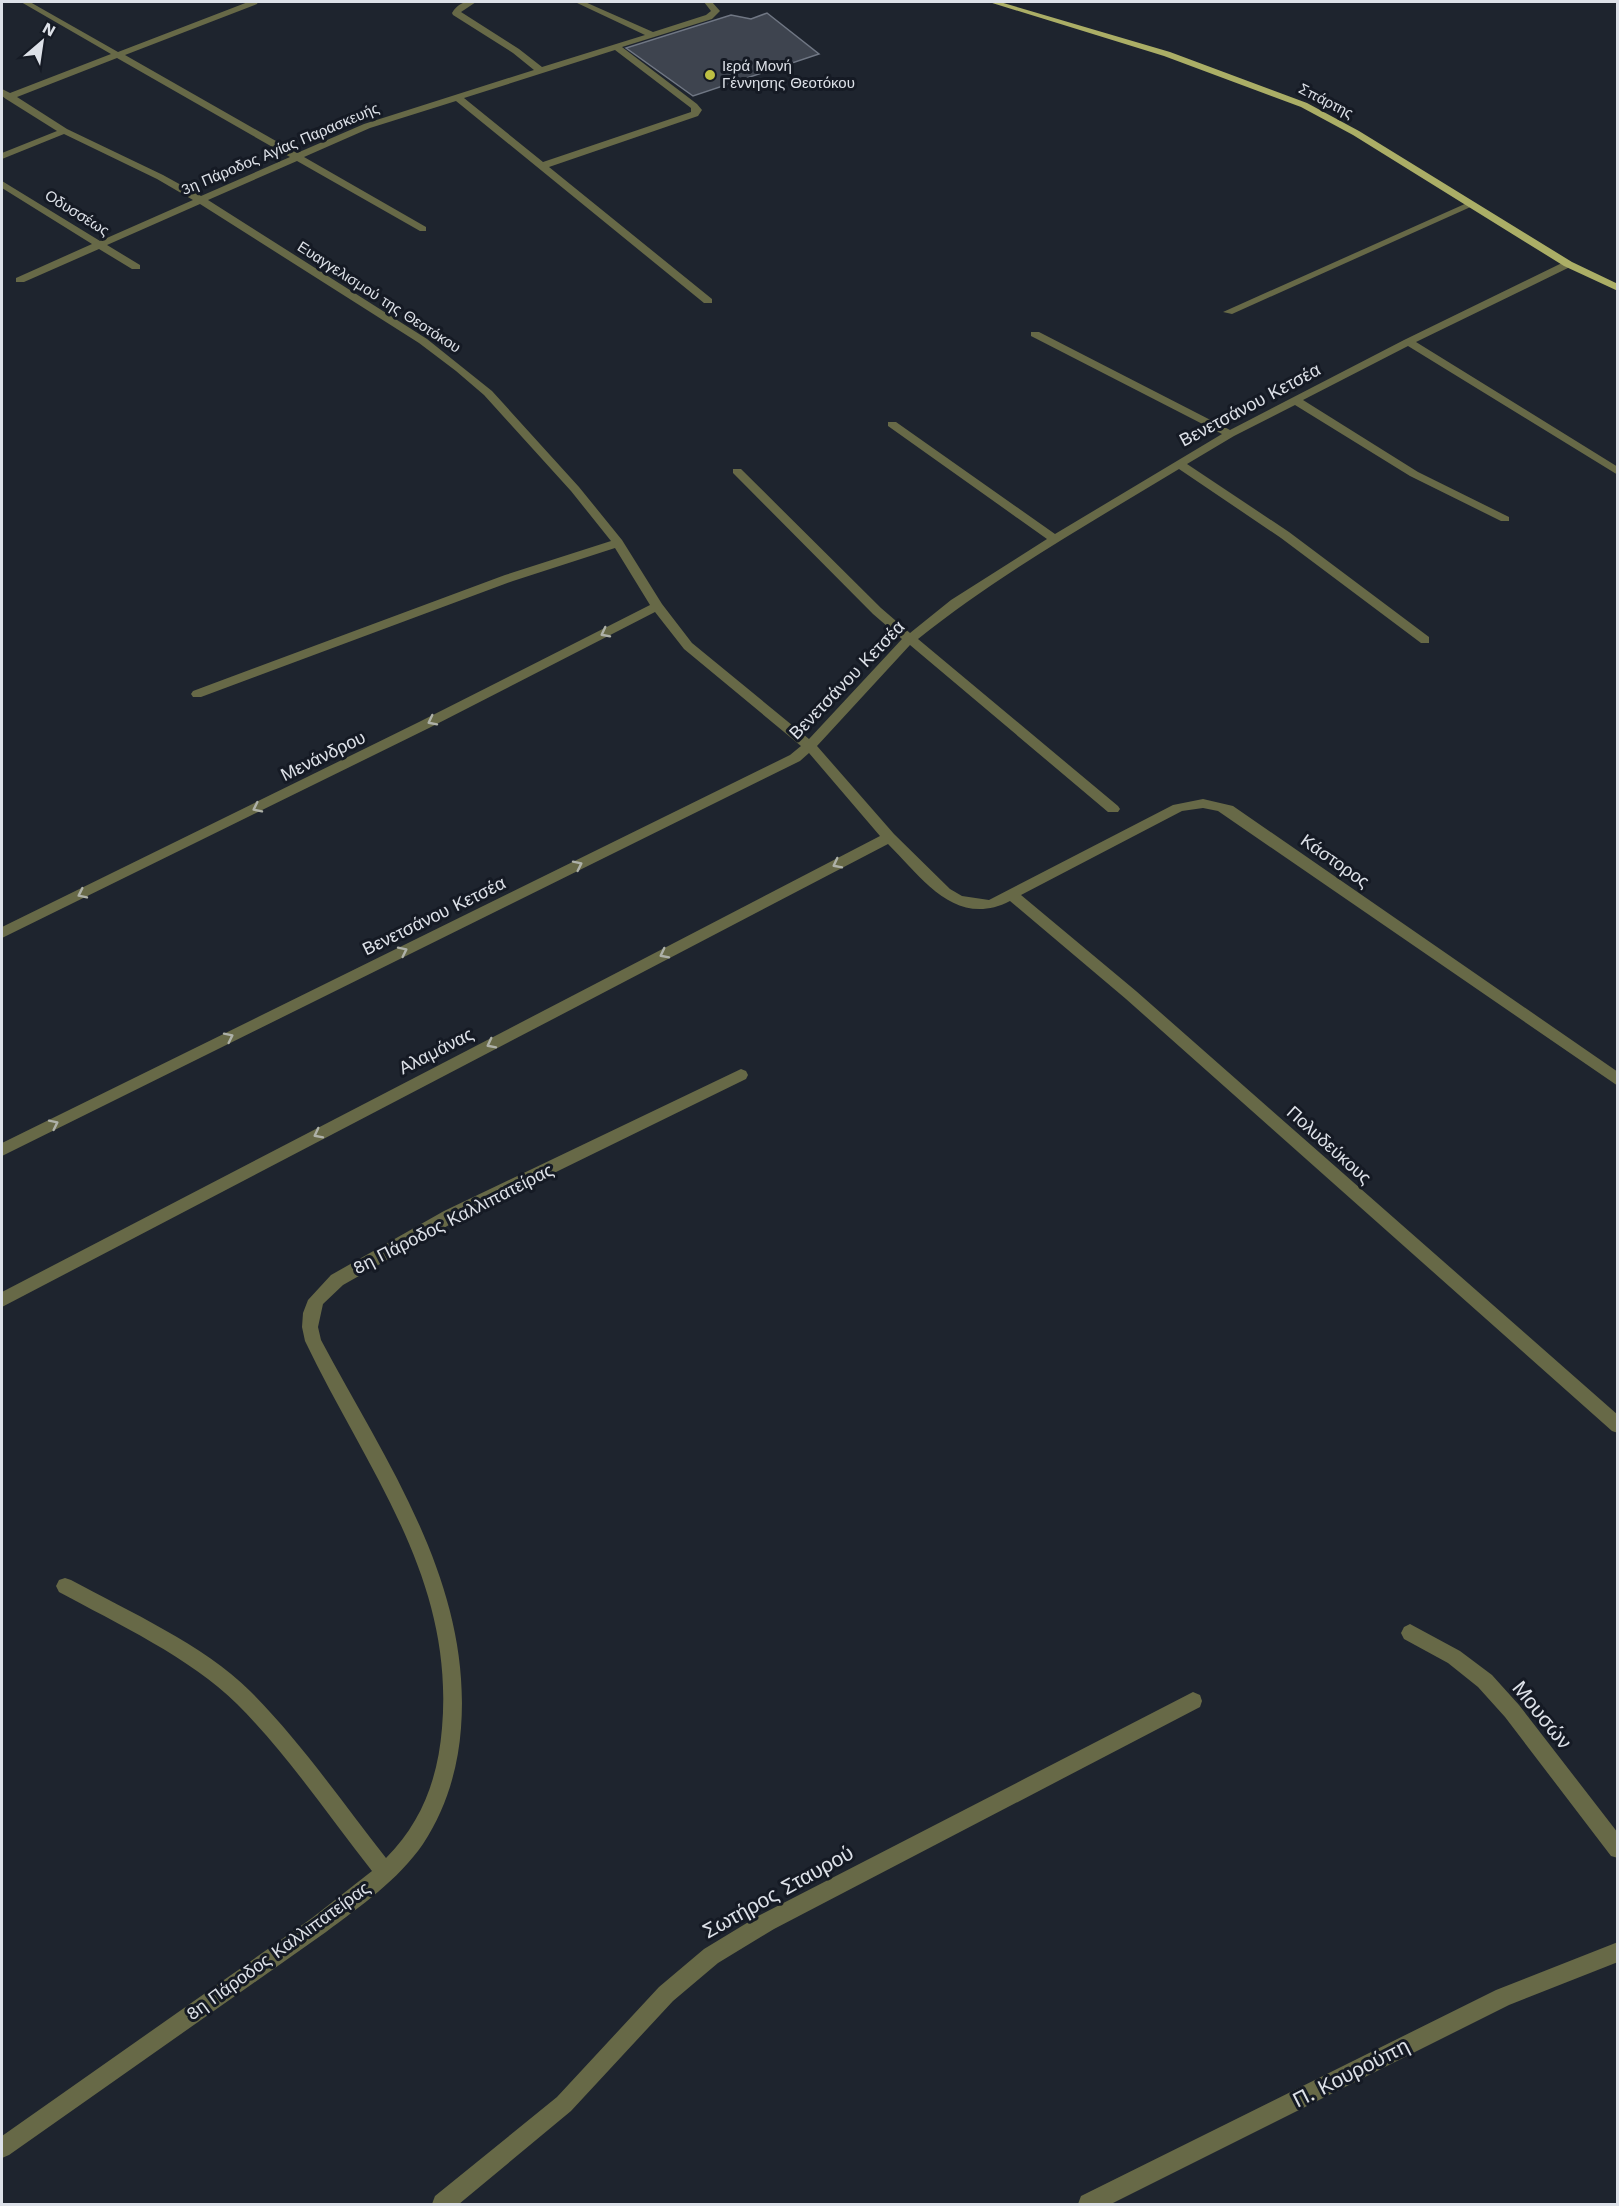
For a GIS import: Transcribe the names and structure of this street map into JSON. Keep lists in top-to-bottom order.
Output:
{
  "streets": {
    "main road": ["Σπάρτης"],
    "street": [
      "3η Πάροδος Αγίας Παρασκευής",
      "Οδυσσέως",
      "Ευαγγελισμού της Θεοτόκου",
      "Βενετσάνου Κετσέα",
      "Μενάνδρου",
      "Κάστορος",
      "Αλαμάνας",
      "Πολυδεύκους",
      "8η Πάροδος Καλλιπατείρας",
      "Μουσών",
      "Σωτήρος Σταυρού",
      "Π. Κουρούπη"
    ]
  },
  "crossings": [
    ["Σπάρτης", "Βενετσάνου Κετσέα"],
    ["3η Πάροδος Αγίας Παρασκευής", "Οδυσσέως"],
    ["3η Πάροδος Αγίας Παρασκευής", "Ευαγγελισμού της Θεοτόκου"],
    ["Ευαγγελισμού της Θεοτόκου", "Βενετσάνου Κετσέα"],
    ["Ευαγγελισμού της Θεοτόκου", "Μενάνδρου"],
    ["Ευαγγελισμού της Θεοτόκου", "Κάστορος"],
    ["Ευαγγελισμού της Θεοτόκου", "Αλαμάνας"],
    ["Ευαγγελισμού της Θεοτόκου", "Πολυδεύκους"],
    ["Κάστορος", "Πολυδεύκους"]
  ],
  "one_way": ["Βενετσάνου Κετσέα", "Αλαμάνας"],
  "places": ["Ιερά Μονή Γέννησης Θεοτόκου"],
  "north": "top right"
}
